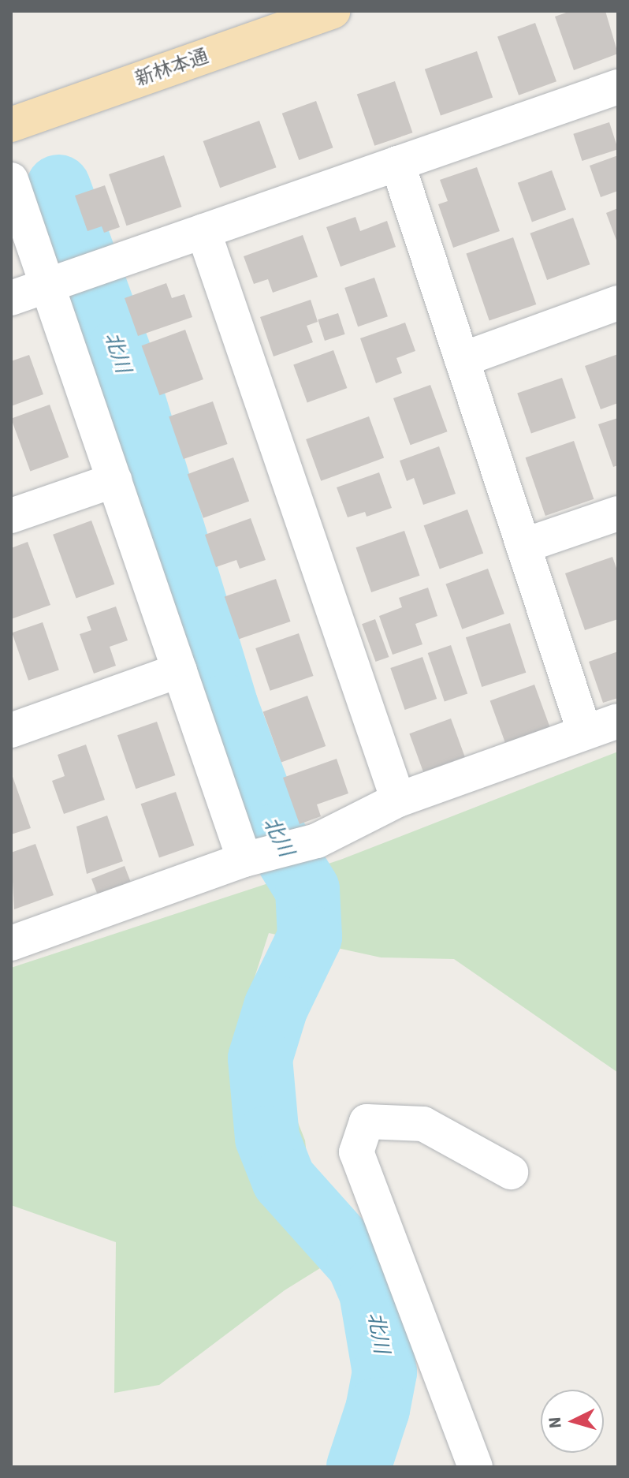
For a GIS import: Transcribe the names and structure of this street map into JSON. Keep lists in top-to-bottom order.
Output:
{
  "streets": {
    "main road": ["新林本通"]
  },
  "water": ["北川"],
  "north": "left"
}
